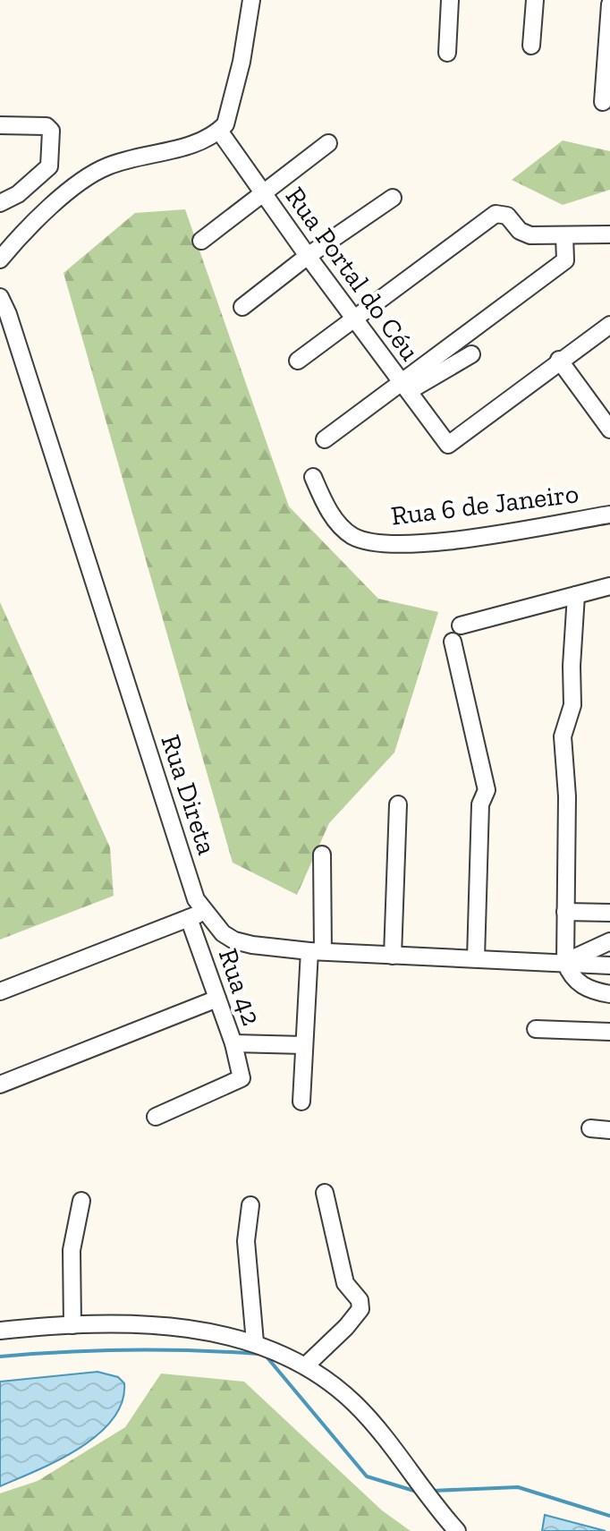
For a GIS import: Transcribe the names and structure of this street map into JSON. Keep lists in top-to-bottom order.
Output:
{
  "streets": {
    "street": [
      "Rua Portal do Céu",
      "Rua 6 de Janeiro",
      "Rua Direta",
      "Rua 42"
    ]
  },
  "crossings": [
    ["Rua Direta", "Rua 42"]
  ]
}
